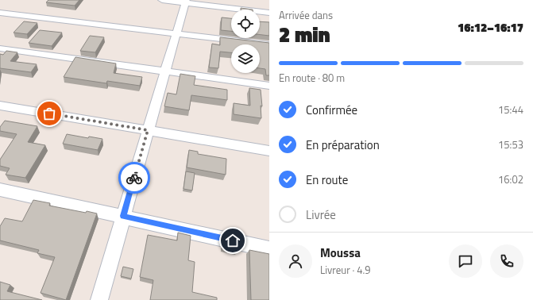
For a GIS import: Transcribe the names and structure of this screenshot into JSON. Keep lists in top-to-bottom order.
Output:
{
  "page": {
    "heading": ["2 min", "Arrivée dans", "16:12–16:17"],
    "panel": ["Moussa", "Livreur · 4.9"],
    "bar": "En route · 80 m",
    "list": [
      ["Confirmée", "15:44"],
      ["En préparation", "15:53"],
      ["En route", "16:02"],
      "Livrée"
    ]
  }
}
